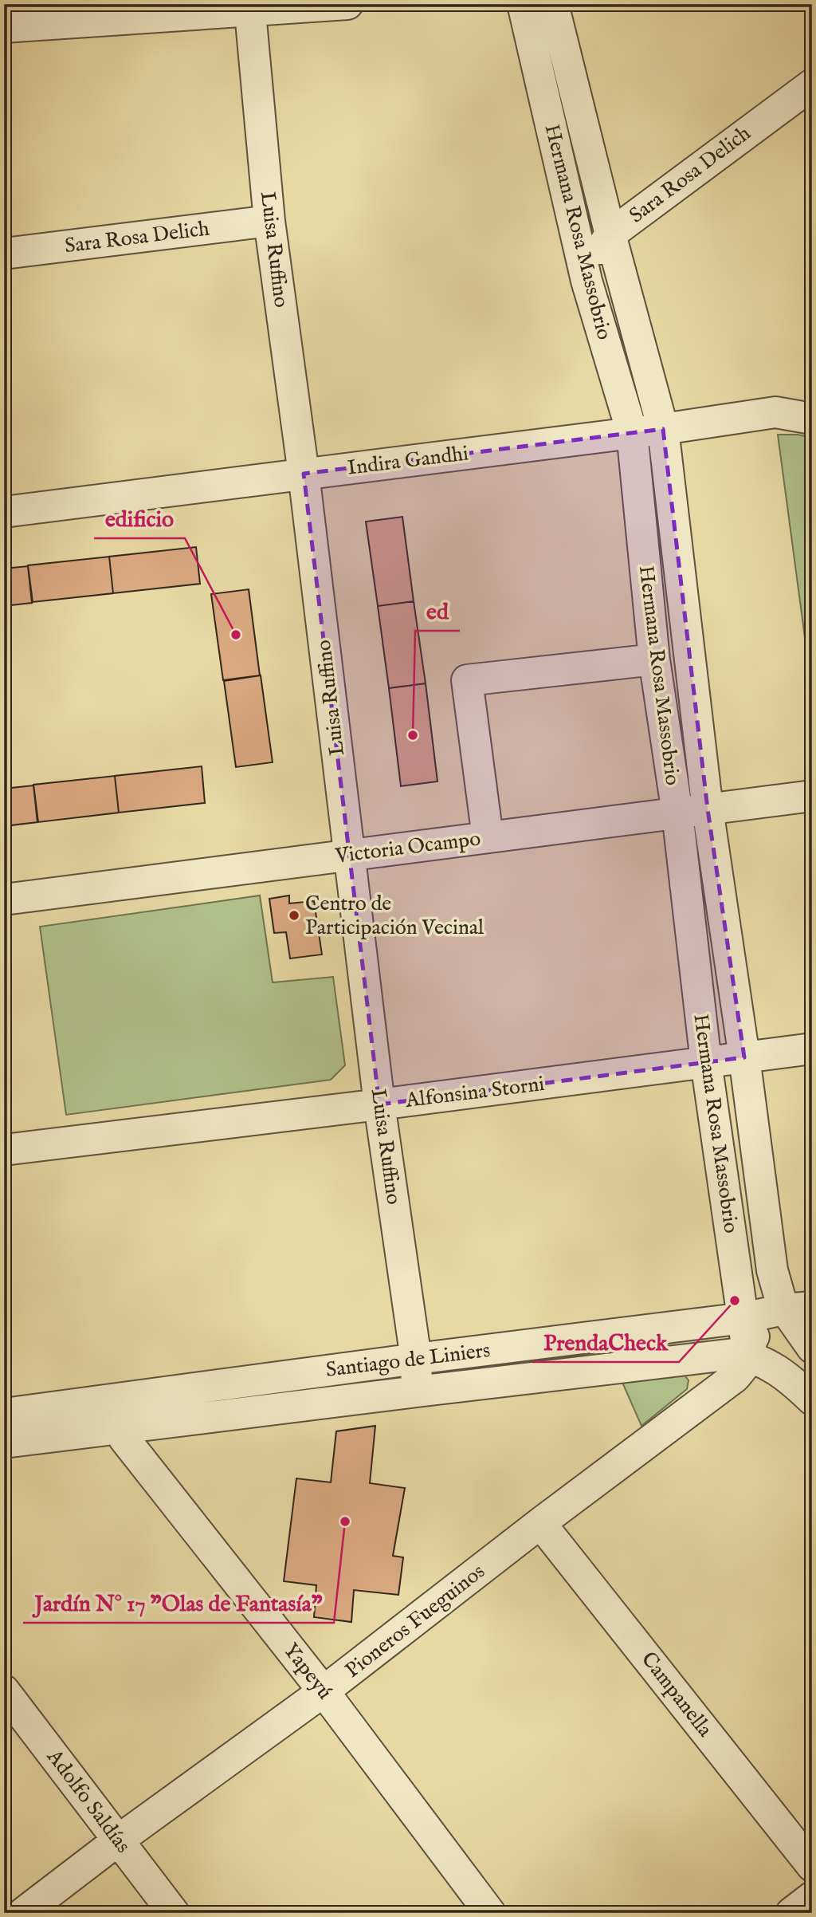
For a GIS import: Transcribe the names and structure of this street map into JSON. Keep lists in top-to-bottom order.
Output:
{
  "streets": {
    "street": [
      "Sara Rosa Delich",
      "Hermana Rosa Massobrio",
      "Luisa Ruffino",
      "Indira Gandhi",
      "Victoria Ocampo",
      "Alfonsina Storni",
      "Santiago de Liniers",
      "Pioneros Fueguinos",
      "Yapeyú",
      "Campanella",
      "Adolfo Saldías"
    ]
  },
  "crossings": [
    ["Sara Rosa Delich", "Hermana Rosa Massobrio"],
    ["Sara Rosa Delich", "Luisa Ruffino"],
    ["Hermana Rosa Massobrio", "Indira Gandhi"],
    ["Hermana Rosa Massobrio", "Victoria Ocampo"],
    ["Hermana Rosa Massobrio", "Alfonsina Storni"],
    ["Hermana Rosa Massobrio", "Santiago de Liniers"],
    ["Hermana Rosa Massobrio", "Pioneros Fueguinos"],
    ["Luisa Ruffino", "Indira Gandhi"],
    ["Luisa Ruffino", "Victoria Ocampo"],
    ["Luisa Ruffino", "Alfonsina Storni"],
    ["Luisa Ruffino", "Santiago de Liniers"],
    ["Santiago de Liniers", "Pioneros Fueguinos"],
    ["Santiago de Liniers", "Yapeyú"],
    ["Pioneros Fueguinos", "Yapeyú"],
    ["Pioneros Fueguinos", "Campanella"],
    ["Pioneros Fueguinos", "Adolfo Saldías"]
  ],
  "places": [
    "edificio",
    "ed",
    "Centro de Participación Vecinal",
    "PrendaCheck",
    "Jardín N° 17 \"Olas de Fantasía\""
  ]
}
